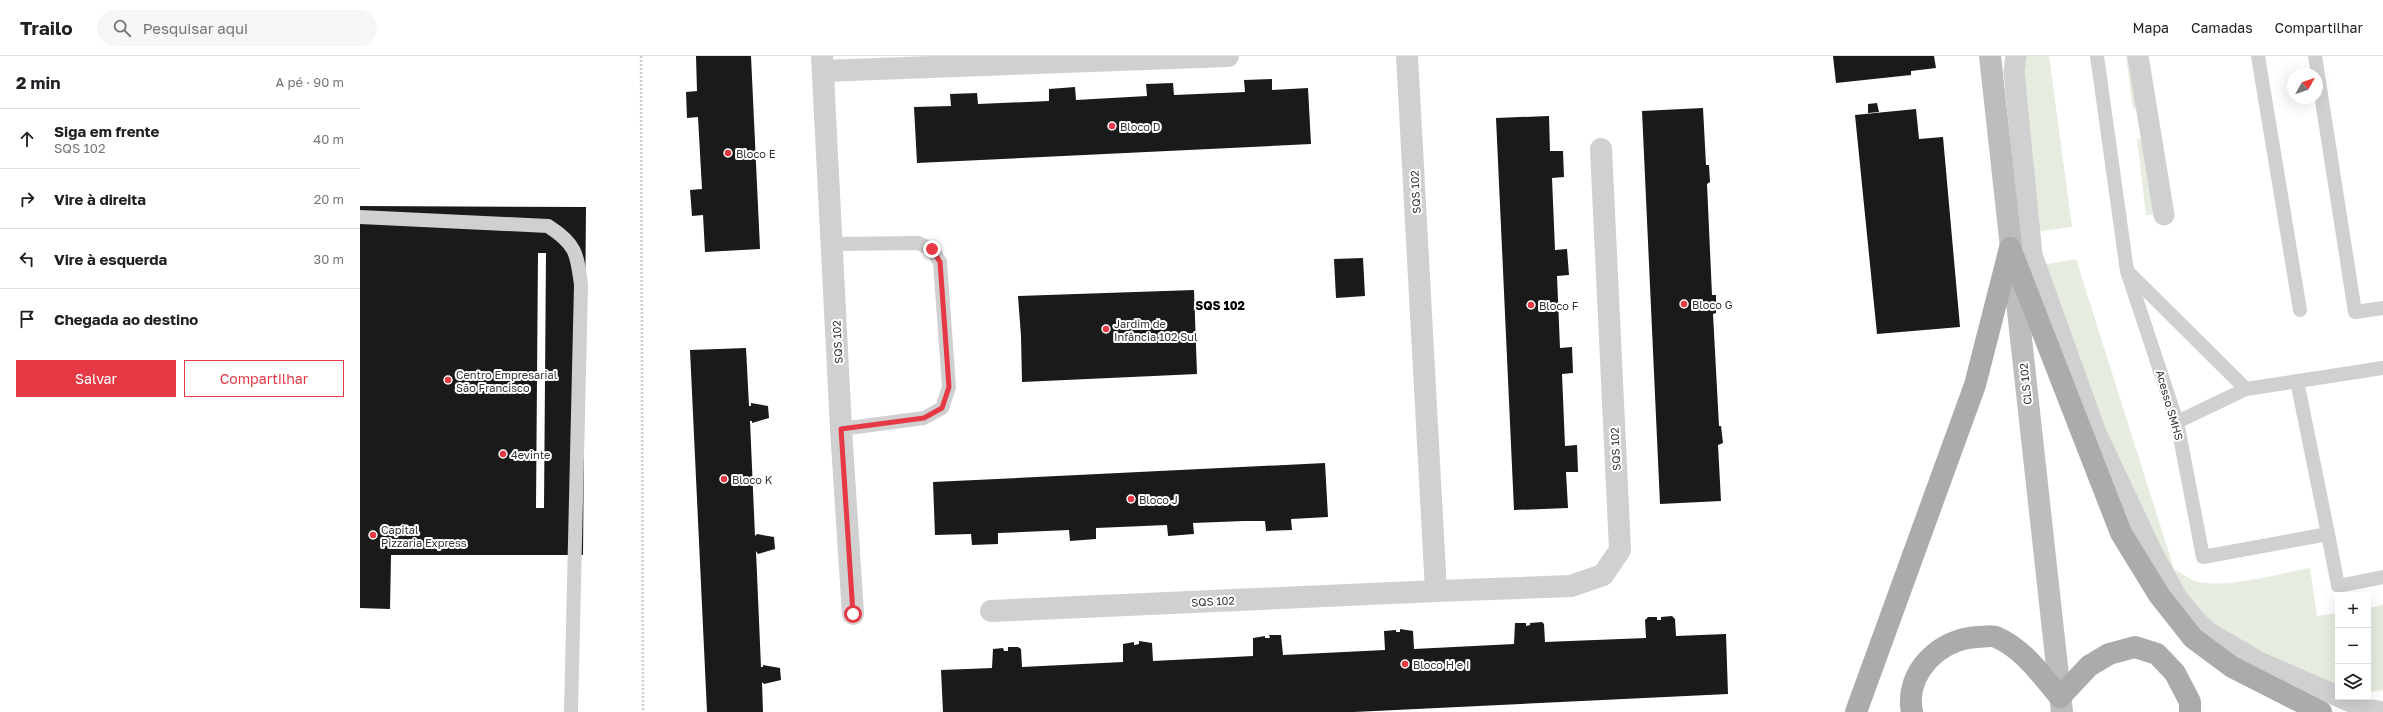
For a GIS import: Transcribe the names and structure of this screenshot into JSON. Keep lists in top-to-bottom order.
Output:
{
  "streets": {
    "main road": ["CLS 102"],
    "street": ["SQS 102"],
    "lane": ["Acesso SMHS"]
  },
  "districts": ["SQS 102"],
  "places": [
    "Bloco D",
    "Bloco E",
    "Bloco G",
    "Bloco F",
    "Jardim de Infância 102 Sul",
    "Centro Empresarial São Francisco",
    "4evinte",
    "Bloco K",
    "Bloco J",
    "Capital Pizzaria Express",
    "Bloco H e I"
  ],
  "north": "top right",
  "page": {
    "header": "Trailo",
    "search": "Pesquisar aqui",
    "nav": ["Mapa", "Camadas", "Compartilhar"],
    "heading": ["2 min", "A pé · 90 m"],
    "list": [
      ["Siga em frente", "SQS 102", "40 m"],
      ["Vire à direita", "20 m"],
      ["Vire à esquerda", "30 m"],
      "Chegada ao destino"
    ],
    "buttons": ["Salvar", "Compartilhar"],
    "map_buttons": ["+", "−"]
  }
}
